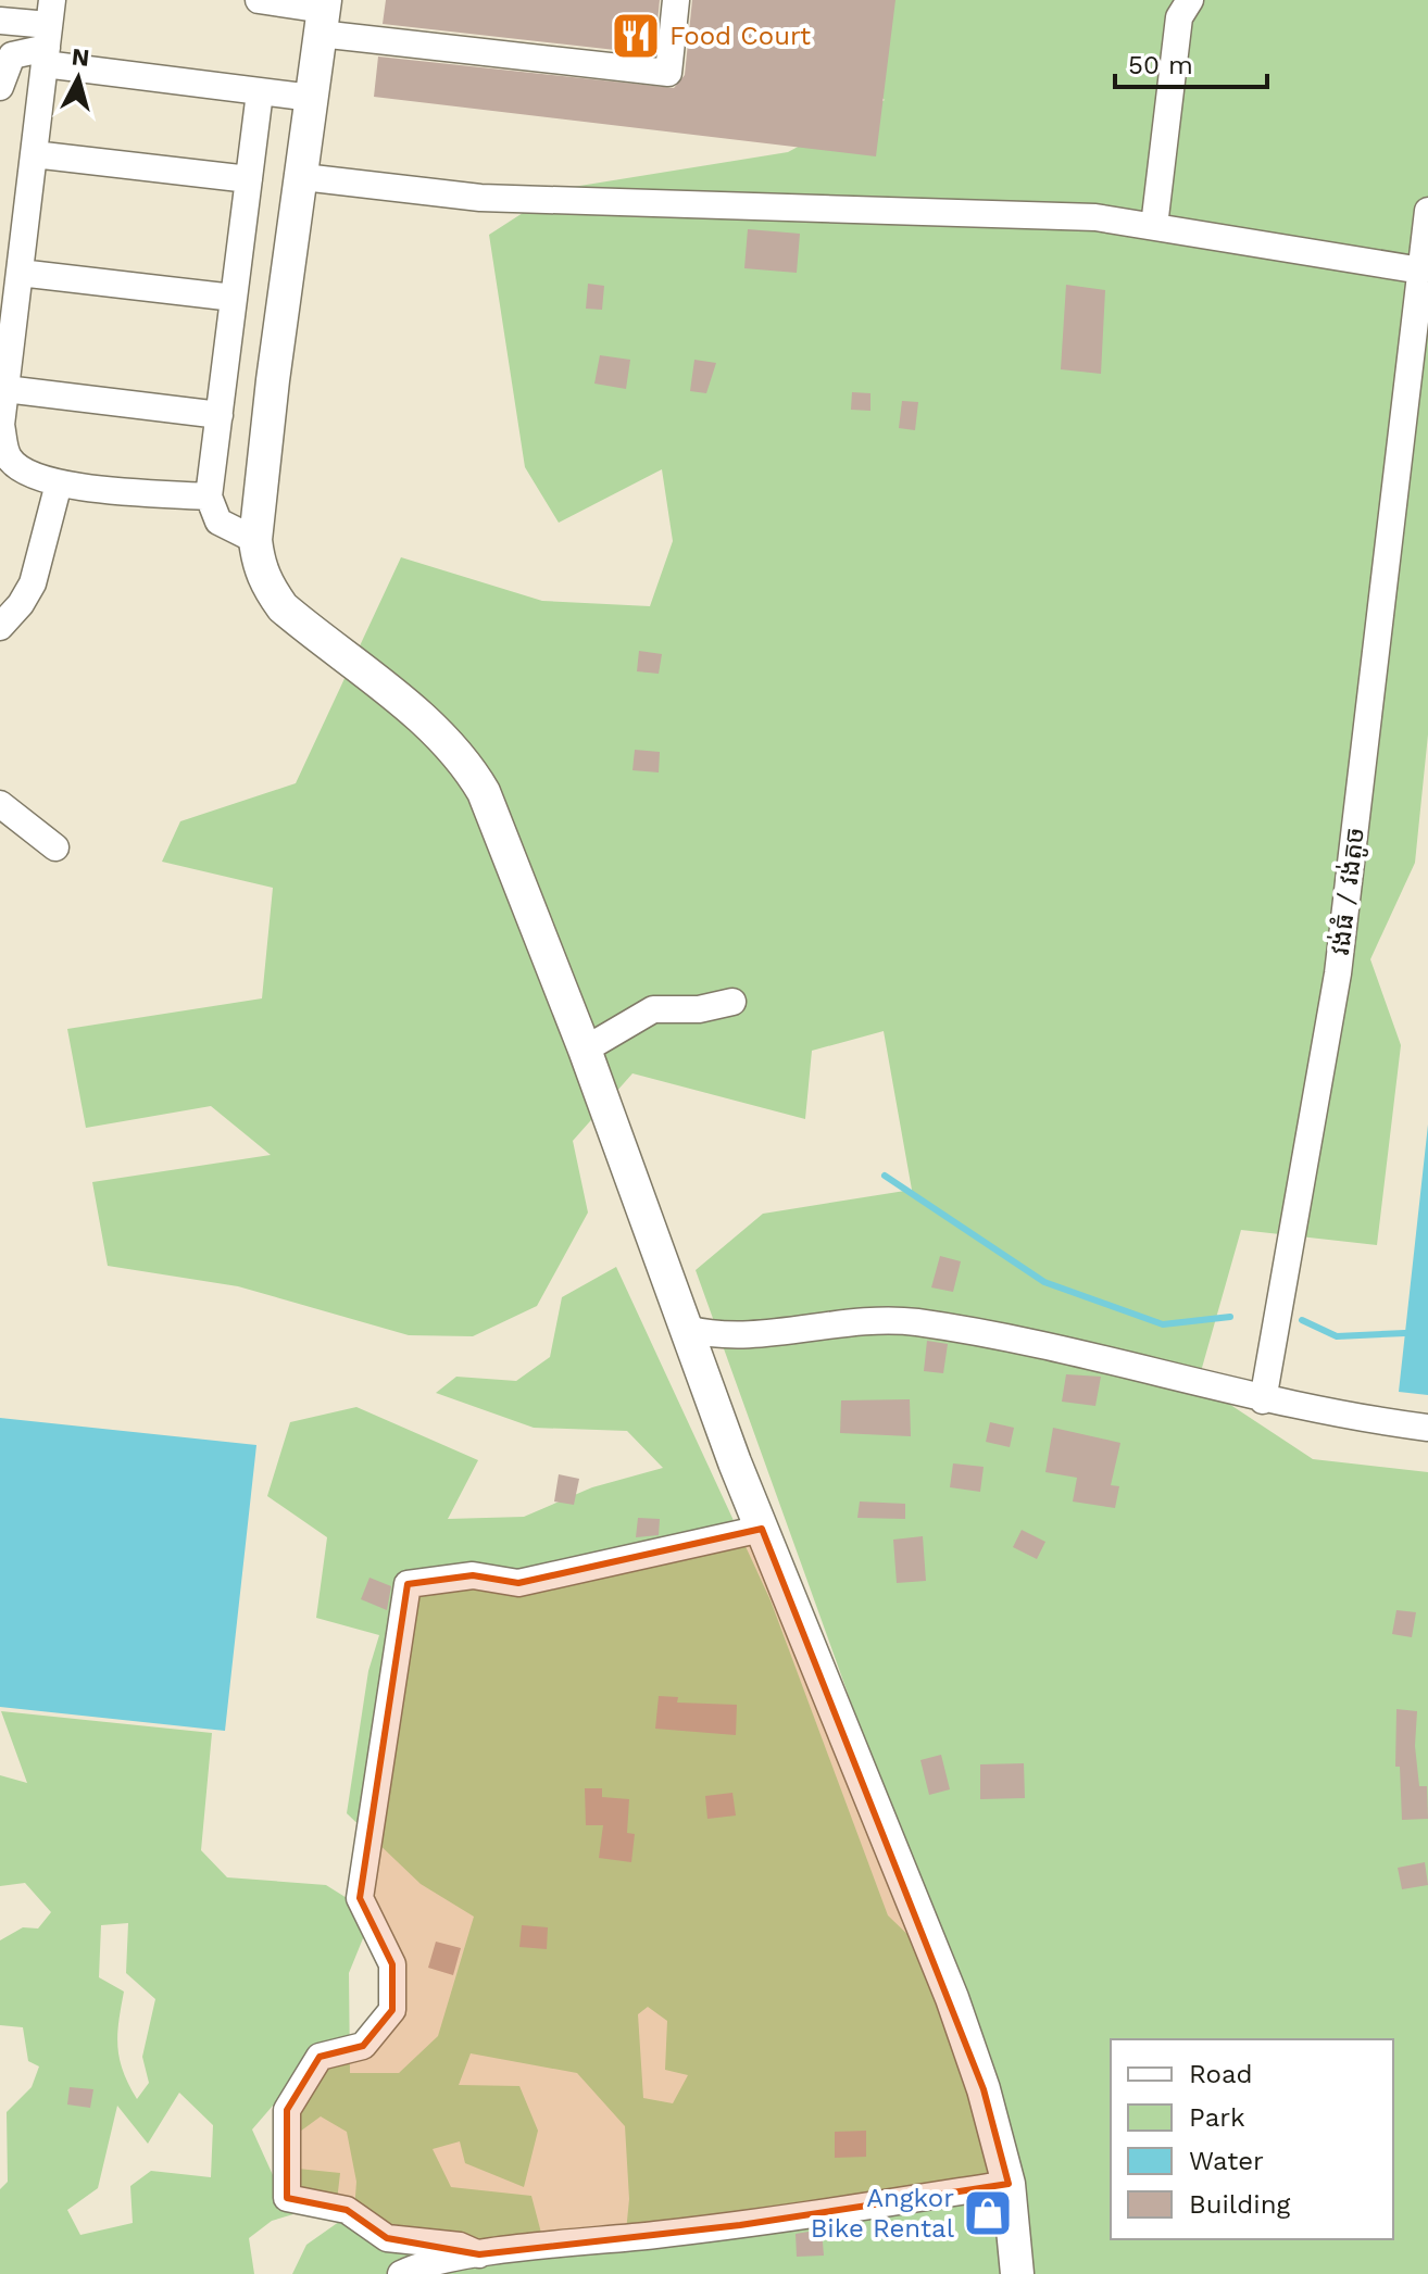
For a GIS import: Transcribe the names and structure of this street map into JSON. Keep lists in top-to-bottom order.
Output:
{
  "streets": {
    "street": ["វង់ធំ / វង់តូច"]
  },
  "places": {
    "restaurant": ["Food Court"],
    "shop": ["Angkor Bike Rental"]
  },
  "legend": [
    "Road",
    "Park",
    "Water",
    "Building"
  ],
  "scale_bar": "50 m",
  "north": "top"
}
